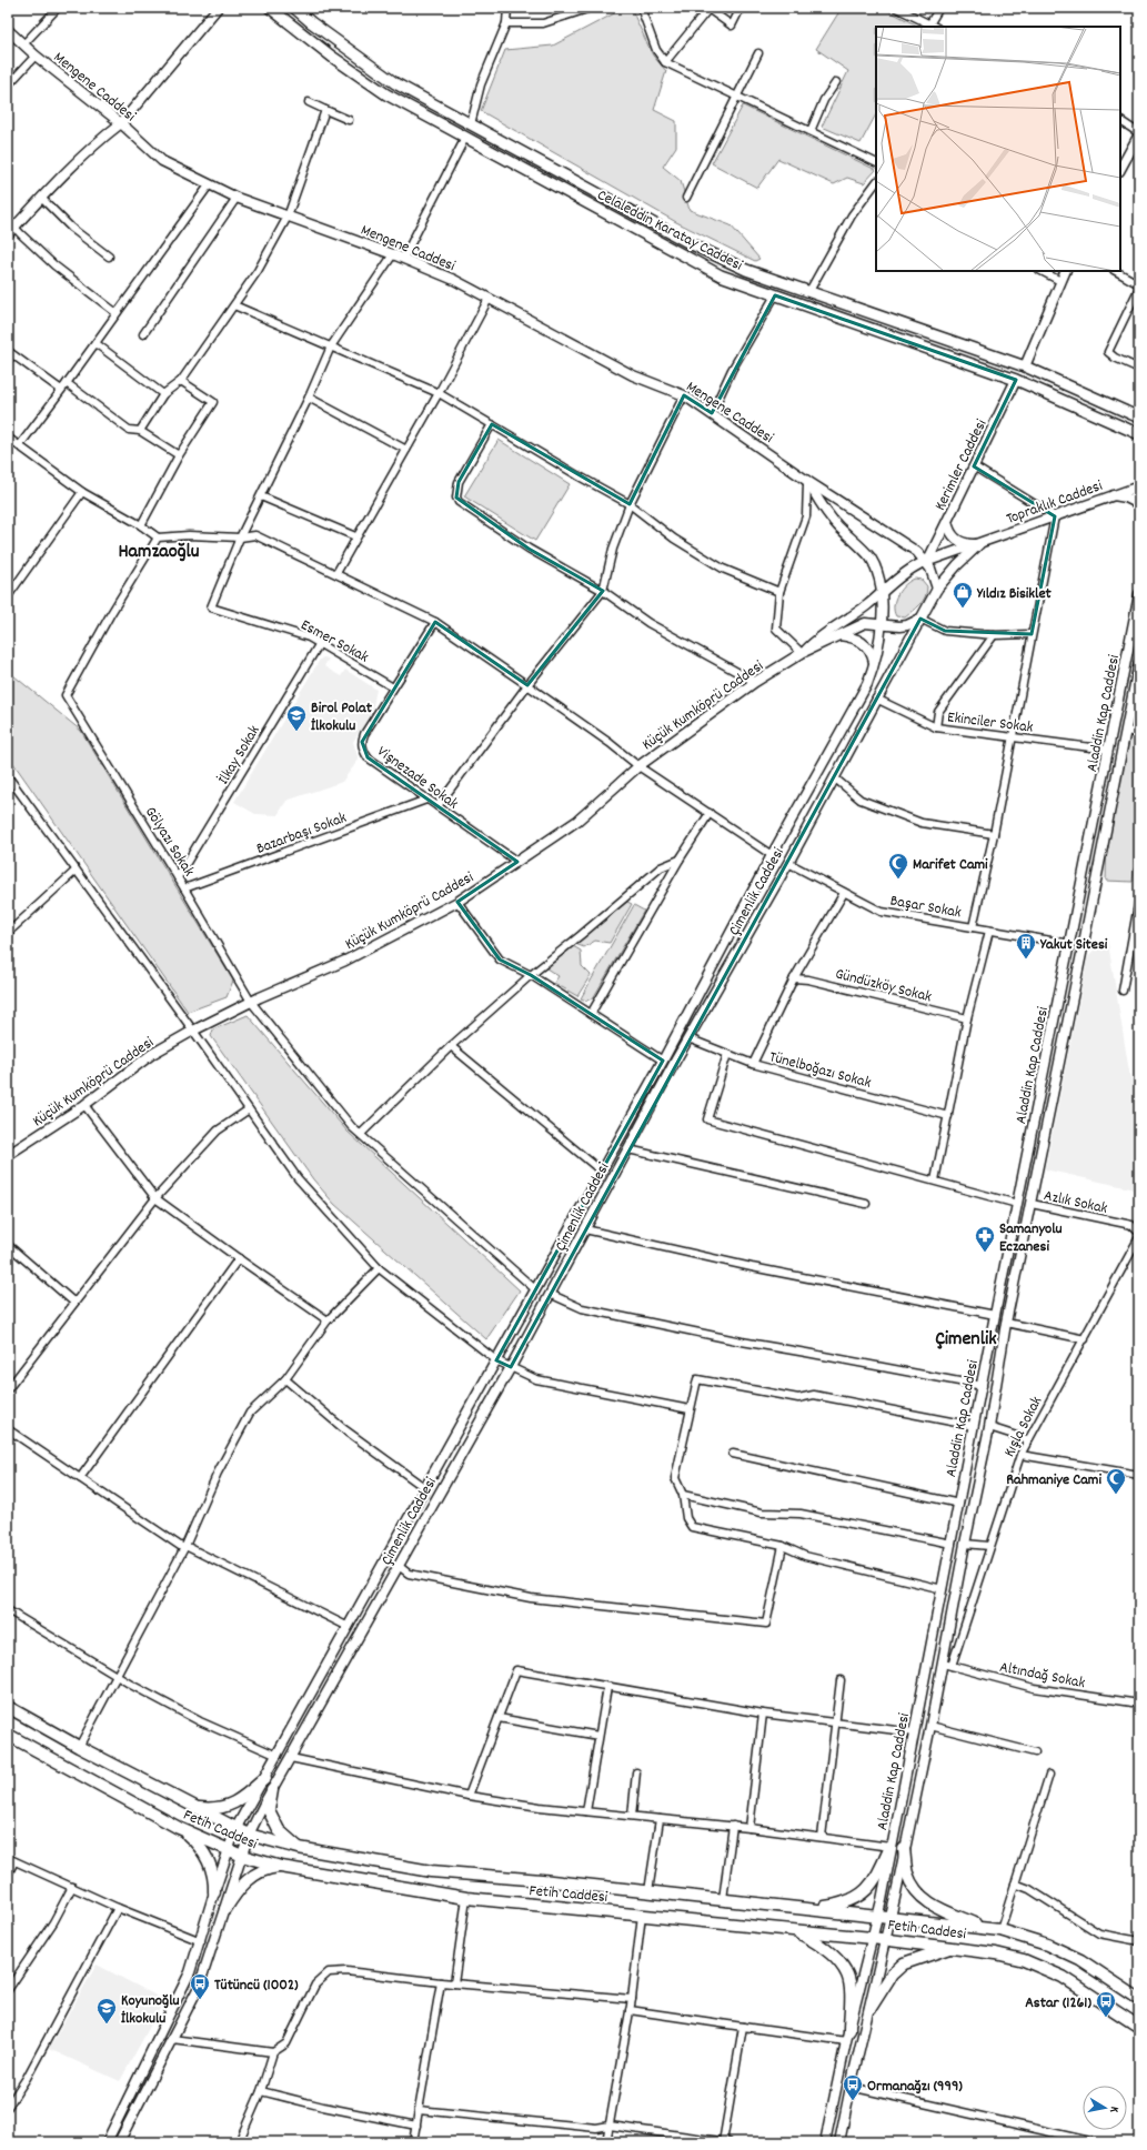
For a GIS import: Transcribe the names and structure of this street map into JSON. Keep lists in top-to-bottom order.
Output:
{
  "streets": {
    "main road": ["Celaleddin Karatay Caddesi", "Fetih Caddesi"],
    "street": [
      "Mengene Caddesi",
      "Kerimler Caddesi",
      "Topraklık Caddesi",
      "Esmer Sokak",
      "Küçük Kumköprü Caddesi",
      "Aladdin Kap Caddesi",
      "Ekinciler Sokak",
      "İlkay Sokak",
      "Vişnezade Sokak",
      "Bazarbaşı Sokak",
      "Gölyazı Sokak",
      "Çimenlik Caddesi",
      "Başar Sokak",
      "Gündüzköy Sokak",
      "Tünelboğazı Sokak",
      "Azlık Sokak",
      "Kışla Sokak",
      "Altındağ Sokak"
    ]
  },
  "crossings": [
    ["Mengene Caddesi", "Kerimler Caddesi"],
    ["Mengene Caddesi", "Topraklık Caddesi"],
    ["Mengene Caddesi", "Küçük Kumköprü Caddesi"],
    ["Mengene Caddesi", "Çimenlik Caddesi"],
    ["Celaleddin Karatay Caddesi", "Kerimler Caddesi"],
    ["Kerimler Caddesi", "Topraklık Caddesi"],
    ["Kerimler Caddesi", "Küçük Kumköprü Caddesi"],
    ["Topraklık Caddesi", "Küçük Kumköprü Caddesi"],
    ["Topraklık Caddesi", "Çimenlik Caddesi"],
    ["Esmer Sokak", "İlkay Sokak"],
    ["Esmer Sokak", "Vişnezade Sokak"],
    ["Küçük Kumköprü Caddesi", "Vişnezade Sokak"],
    ["Küçük Kumköprü Caddesi", "Gölyazı Sokak"],
    ["Küçük Kumköprü Caddesi", "Çimenlik Caddesi"],
    ["Aladdin Kap Caddesi", "Ekinciler Sokak"],
    ["Aladdin Kap Caddesi", "Başar Sokak"],
    ["Aladdin Kap Caddesi", "Azlık Sokak"],
    ["Aladdin Kap Caddesi", "Kışla Sokak"],
    ["Aladdin Kap Caddesi", "Altındağ Sokak"],
    ["Aladdin Kap Caddesi", "Fetih Caddesi"],
    ["Ekinciler Sokak", "Çimenlik Caddesi"],
    ["İlkay Sokak", "Gölyazı Sokak"],
    ["Vişnezade Sokak", "Bazarbaşı Sokak"],
    ["Bazarbaşı Sokak", "Gölyazı Sokak"],
    ["Gölyazı Sokak", "Çimenlik Caddesi"],
    ["Çimenlik Caddesi", "Başar Sokak"],
    ["Çimenlik Caddesi", "Tünelboğazı Sokak"],
    ["Çimenlik Caddesi", "Fetih Caddesi"],
    ["Kışla Sokak", "Altındağ Sokak"]
  ],
  "districts": ["Hamzaoğlu", "Çimenlik"],
  "places": {
    "shop": ["Yıldız Bisiklet"],
    "school or university": ["Birol Polat İlkokulu", "Koyunoğlu İlkokulu"],
    "mosque": ["Marifet Cami", "Rahmaniye Cami"],
    "building": ["Yakut Sitesi"],
    "pharmacy": ["Samanyolu Eczanesi"],
    "bus stop": ["Tütüncü (1002)", "Astar (1261)", "Ormanağzı (999)"]
  },
  "north": "right"
}
